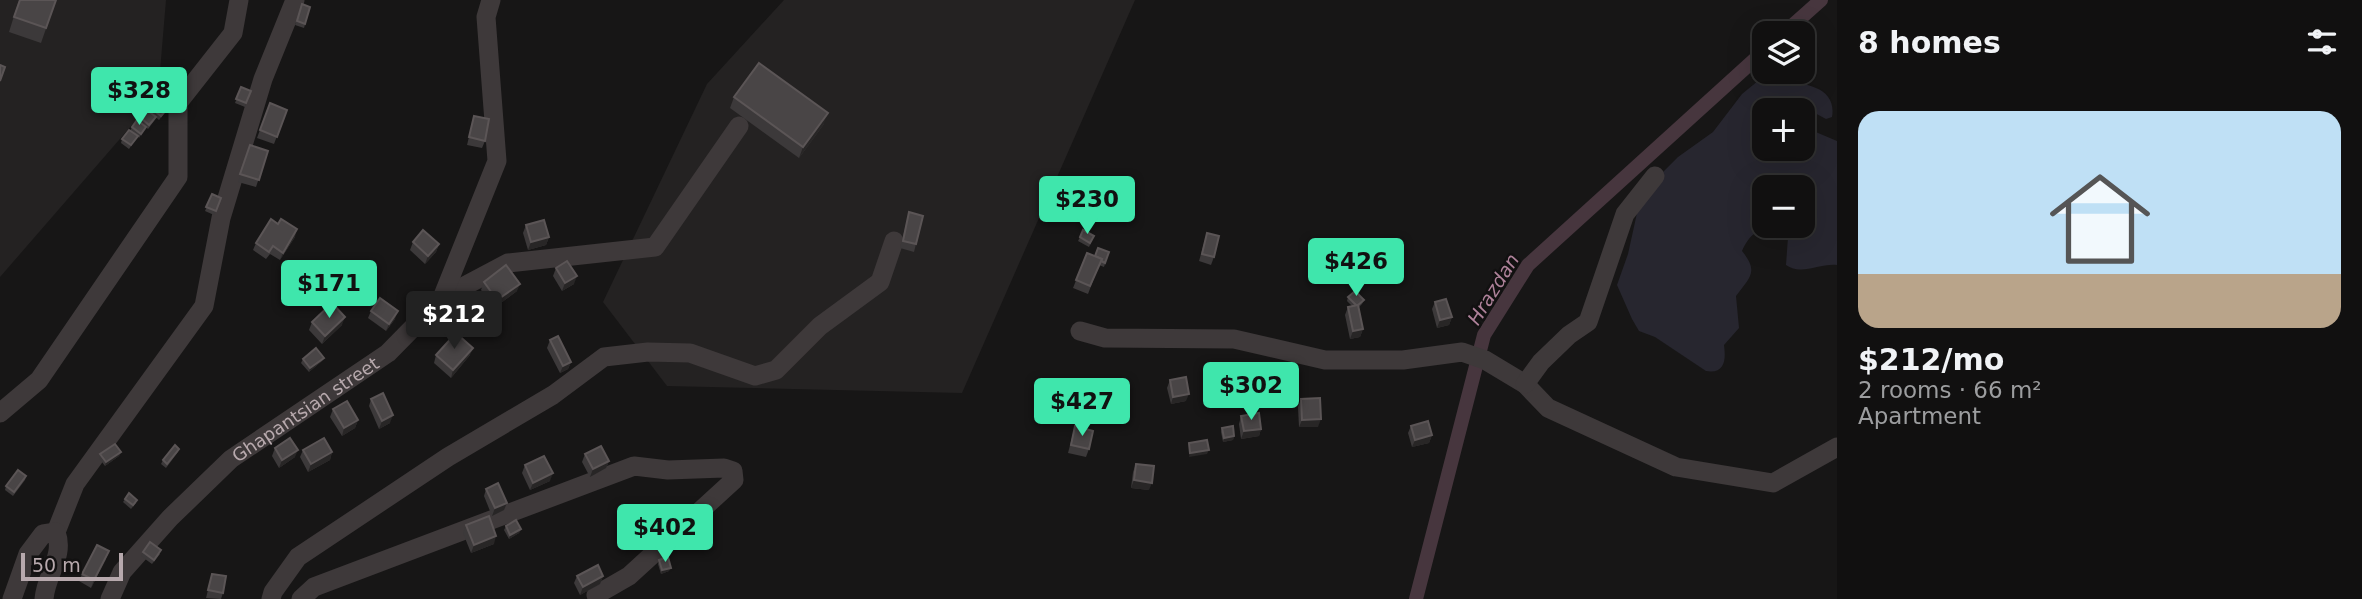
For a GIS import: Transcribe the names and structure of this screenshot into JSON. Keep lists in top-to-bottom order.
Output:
{
  "streets": {
    "street": ["Ghapantsian street"]
  },
  "water": ["Hrazdan"],
  "scale_bar": "50 m",
  "page": {
    "heading": "8 homes",
    "map_buttons": ["+", "−"],
    "price": [
      "$328",
      "$230",
      "$426",
      "$171",
      "$212",
      "$302",
      "$427",
      "$402"
    ],
    "list": [
      {
        "name": "$212/mo",
        "note": "2 rooms · 66 m² · Apartment"
      }
    ],
    "scale": "50 m"
  }
}
